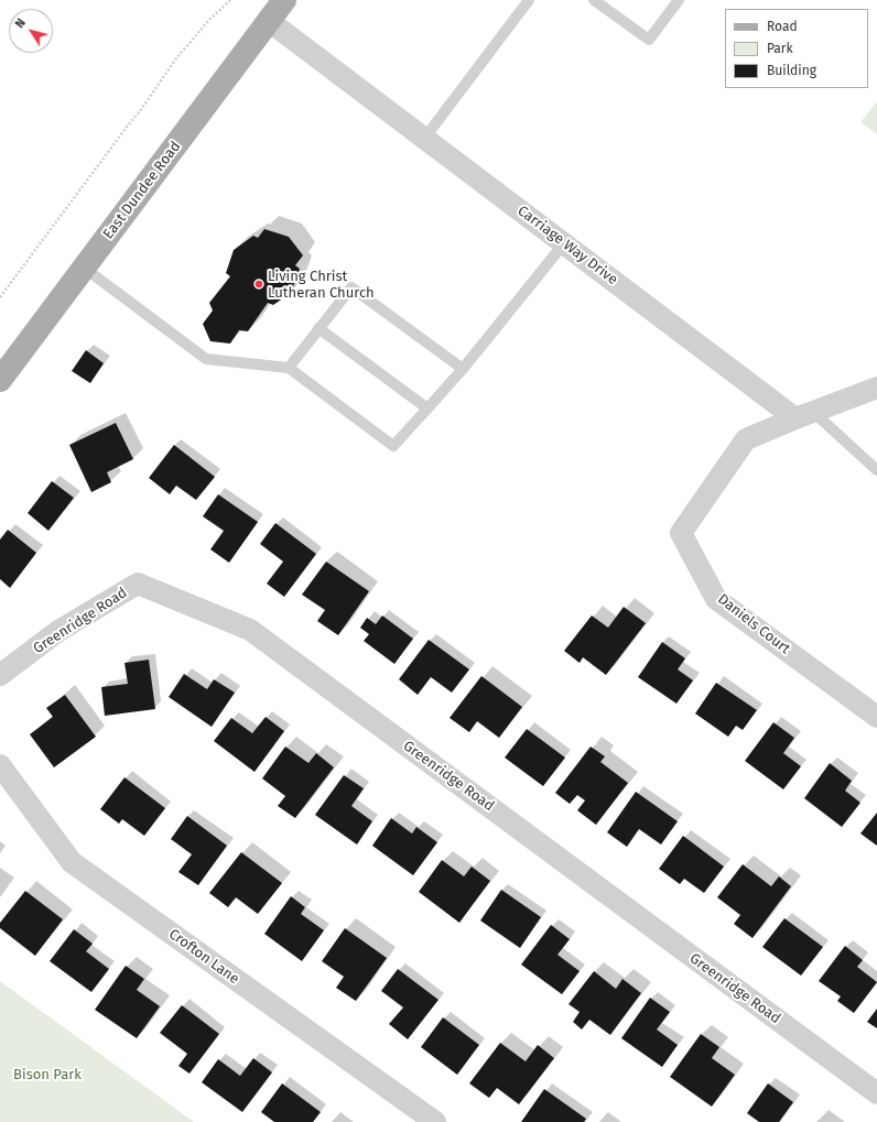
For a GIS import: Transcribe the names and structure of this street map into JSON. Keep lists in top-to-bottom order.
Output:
{
  "streets": {
    "main road": ["East Dundee Road"],
    "street": [
      "Carriage Way Drive",
      "Greenridge Road",
      "Daniels Court",
      "Crofton Lane"
    ]
  },
  "crossings": [
    ["East Dundee Road", "Carriage Way Drive"],
    ["Carriage Way Drive", "Daniels Court"]
  ],
  "parks": ["Bison Park"],
  "places": ["Living Christ Lutheran Church"],
  "legend": ["Road", "Park", "Building"],
  "north": "top left"
}
